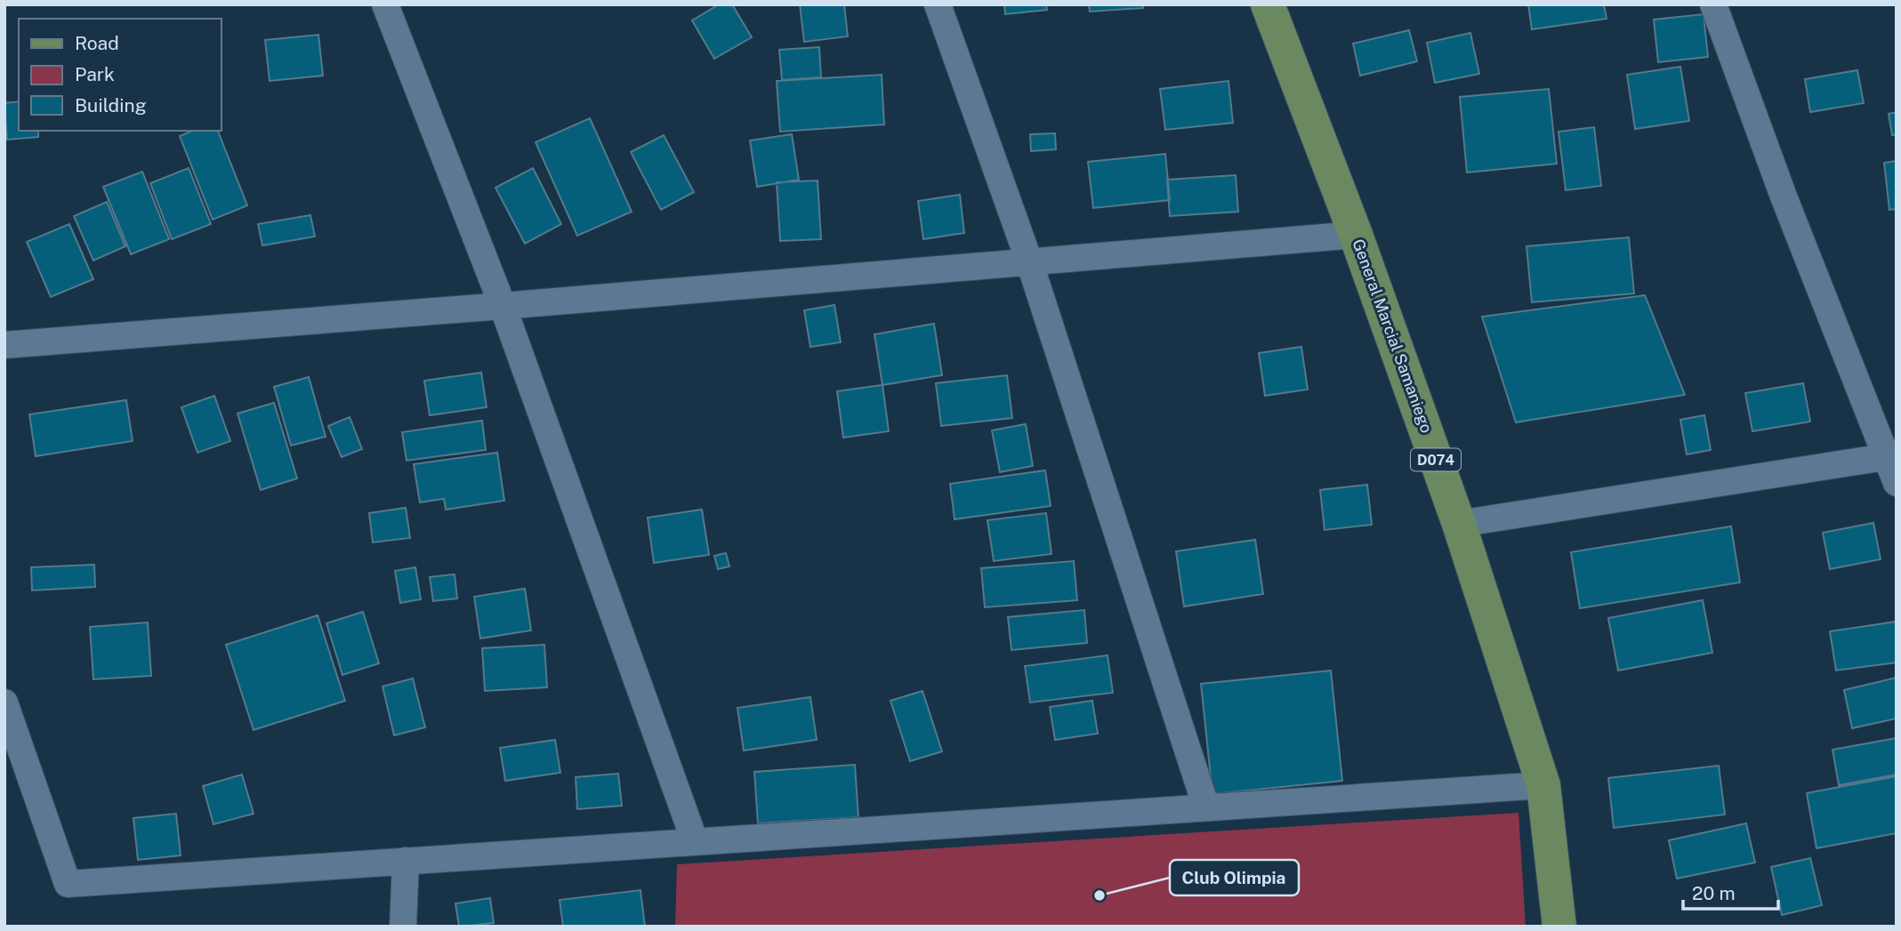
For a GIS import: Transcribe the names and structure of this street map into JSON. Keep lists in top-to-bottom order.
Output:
{
  "streets": {
    "main road": ["General Marcial Samaniego", "D074"]
  },
  "places": ["Club Olimpia"],
  "legend": ["Road", "Park", "Building"],
  "scale_bar": "20 m"
}
